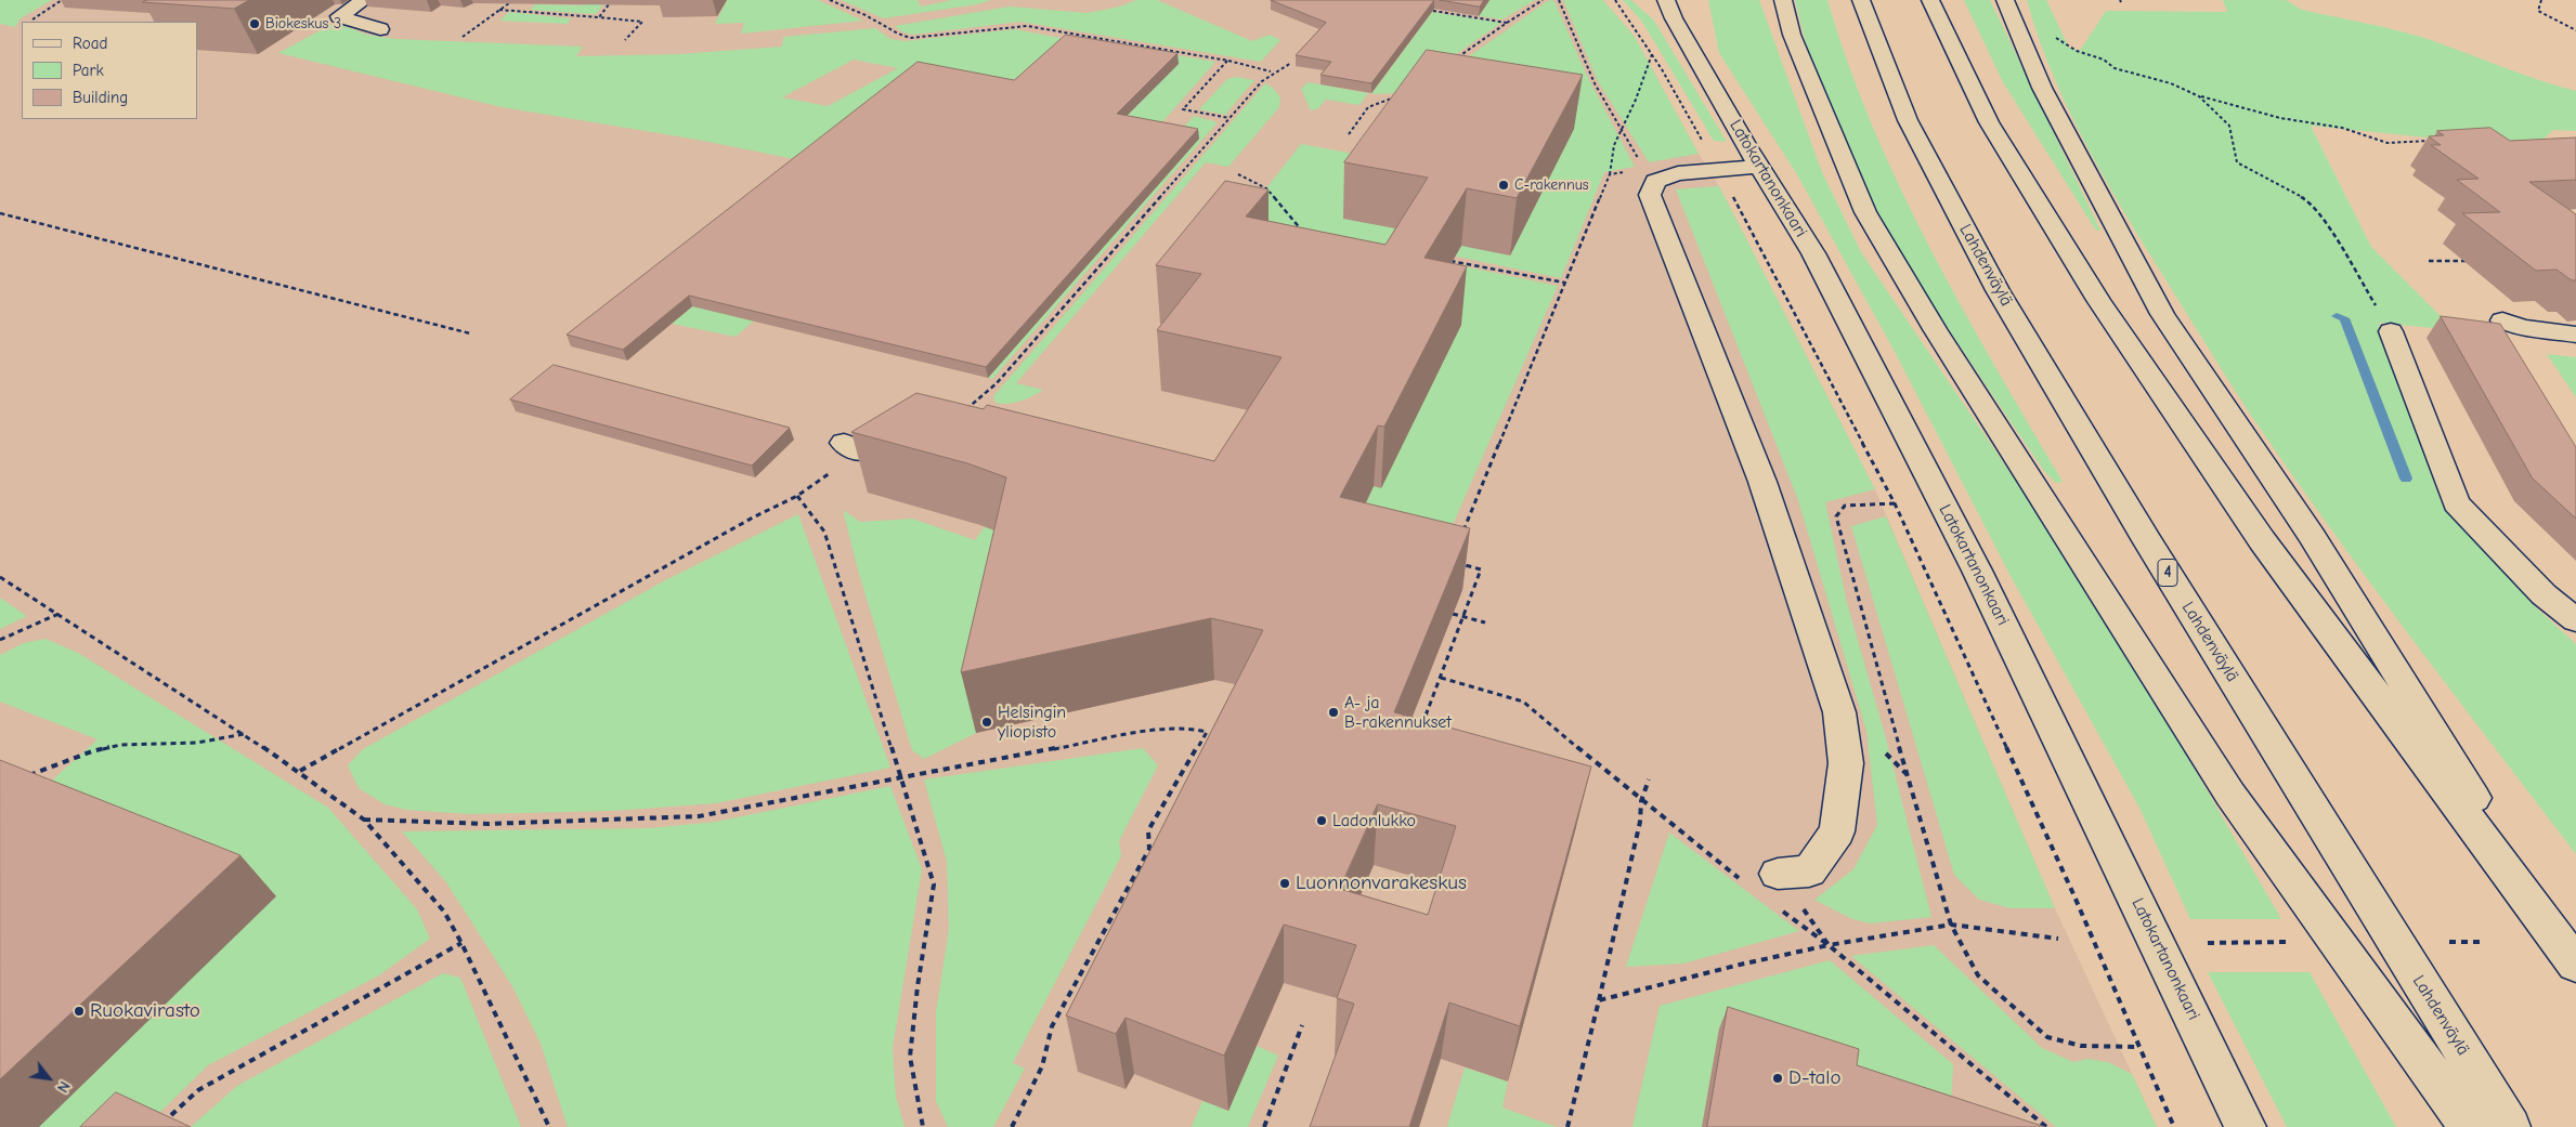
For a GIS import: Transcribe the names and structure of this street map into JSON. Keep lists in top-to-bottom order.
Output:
{
  "streets": {
    "main road": ["Latokartanonkaari", "Lahdenväylä", "4"]
  },
  "places": [
    "Biokeskus 3",
    "C-rakennus",
    "A- ja B-rakennukset",
    "Helsingin yliopisto",
    "Ladonlukko",
    "Luonnonvarakeskus",
    "Ruokavirasto",
    "D-talo"
  ],
  "legend": ["Road", "Park", "Building"],
  "north": "bottom right"
}
